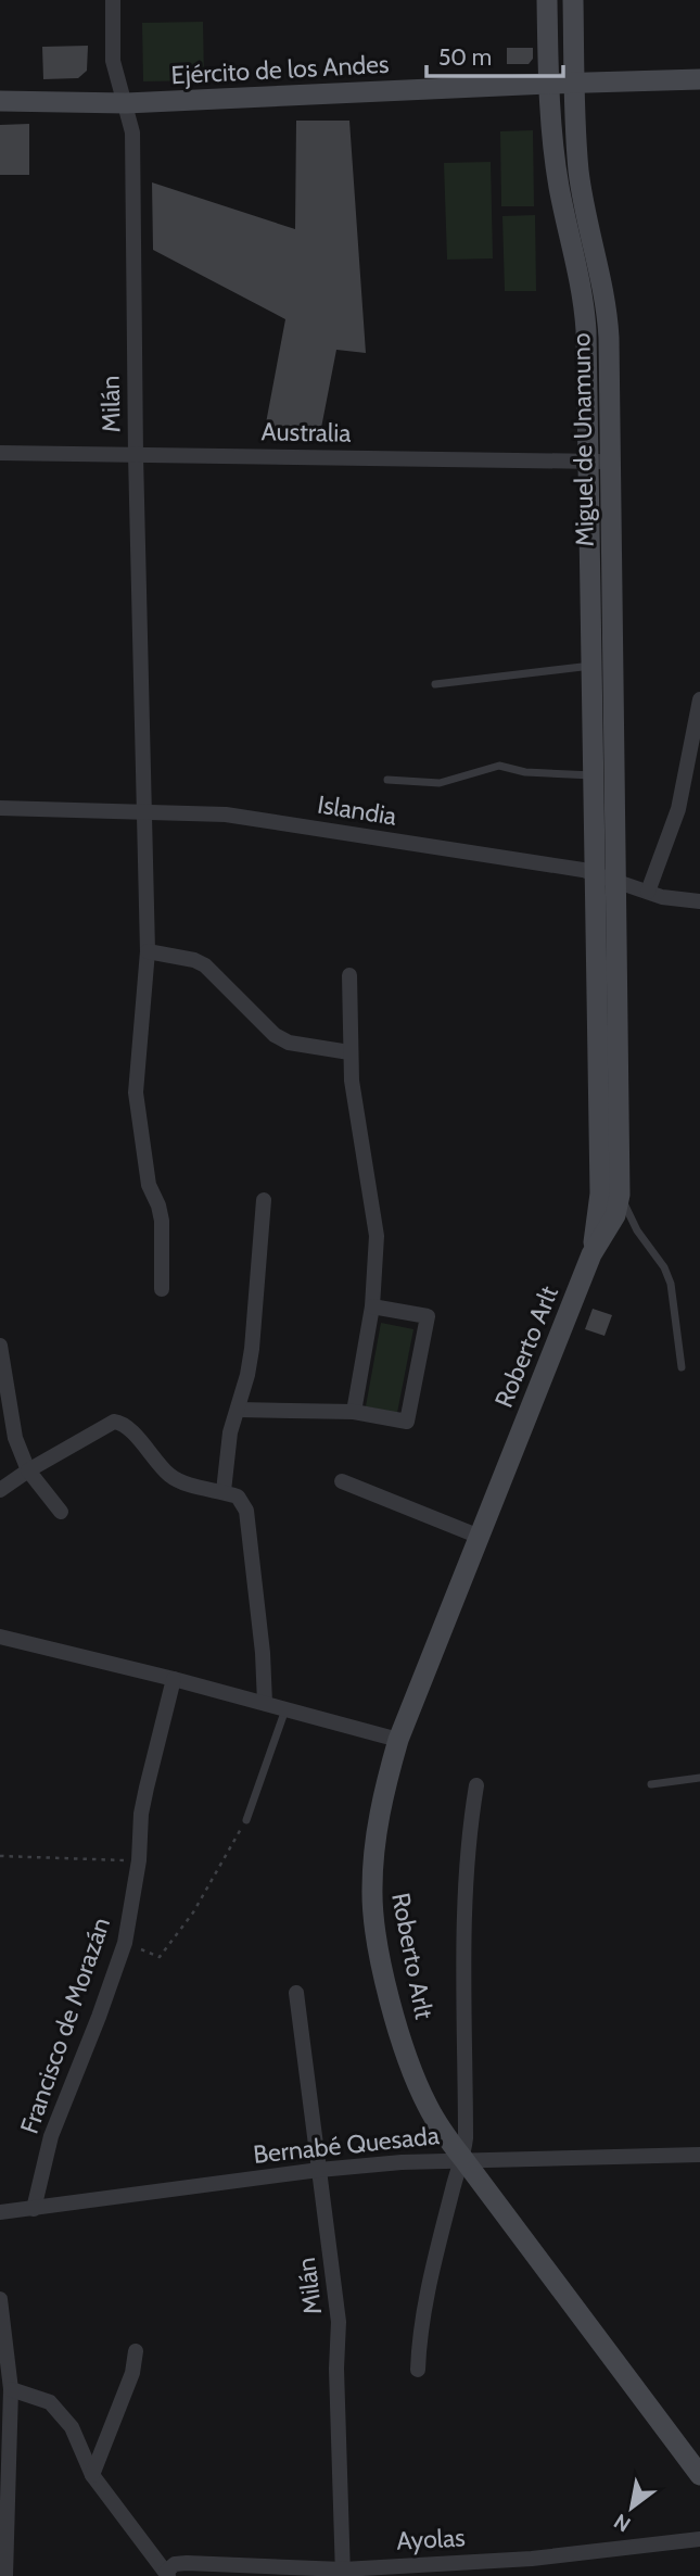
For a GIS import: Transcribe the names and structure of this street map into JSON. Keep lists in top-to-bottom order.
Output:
{
  "streets": {
    "street": [
      "Ejército de los Andes",
      "Milán",
      "Australia",
      "Miguel de Unamuno",
      "Islandia",
      "Roberto Arlt",
      "Francisco de Morazán",
      "Bernabé Quesada",
      "Ayolas"
    ]
  },
  "crossings": [
    ["Ejército de los Andes", "Milán"],
    ["Ejército de los Andes", "Miguel de Unamuno"],
    ["Milán", "Australia"],
    ["Milán", "Islandia"],
    ["Milán", "Bernabé Quesada"],
    ["Milán", "Ayolas"],
    ["Australia", "Miguel de Unamuno"],
    ["Miguel de Unamuno", "Islandia"],
    ["Miguel de Unamuno", "Roberto Arlt"],
    ["Islandia", "Roberto Arlt"],
    ["Roberto Arlt", "Bernabé Quesada"],
    ["Francisco de Morazán", "Bernabé Quesada"]
  ],
  "scale_bar": "50 m",
  "north": "bottom left"
}
